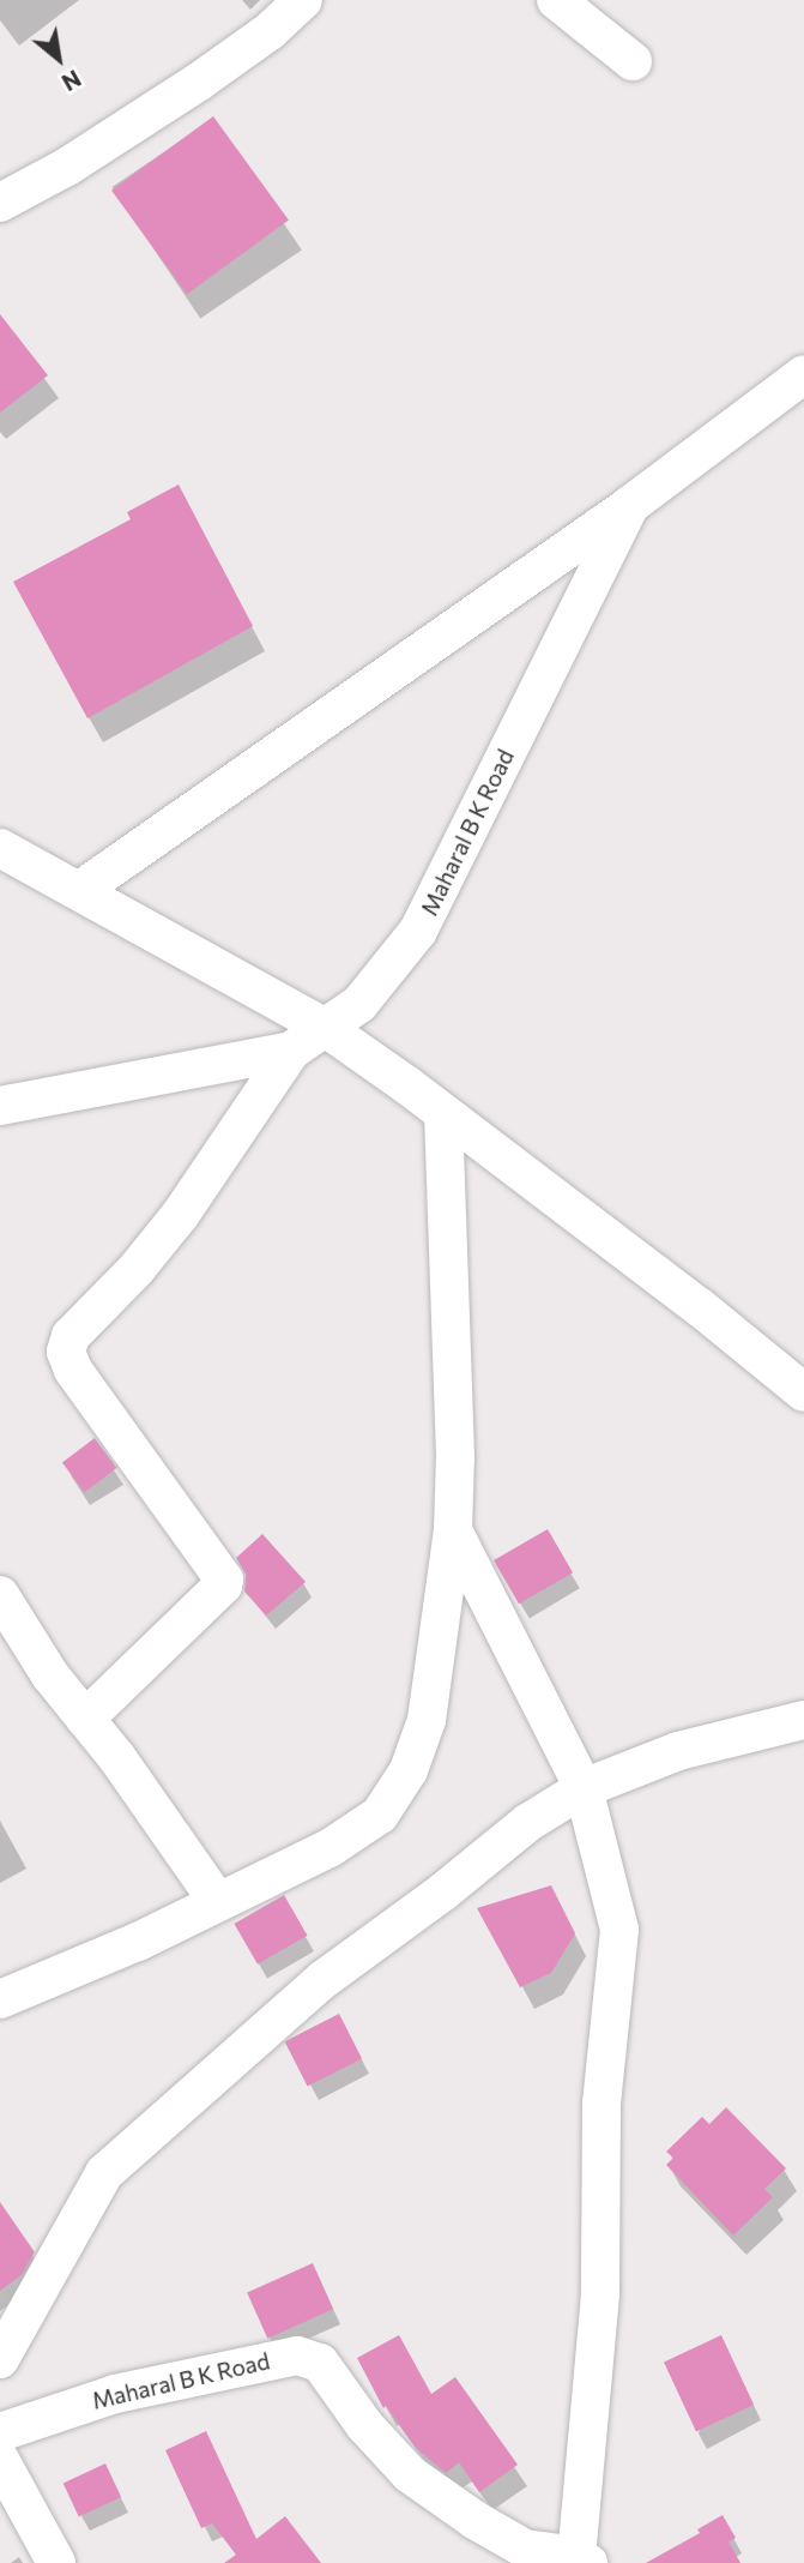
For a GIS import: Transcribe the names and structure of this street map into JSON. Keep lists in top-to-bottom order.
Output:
{
  "streets": {
    "street": ["Maharal B K Road"]
  },
  "north": "bottom right"
}
